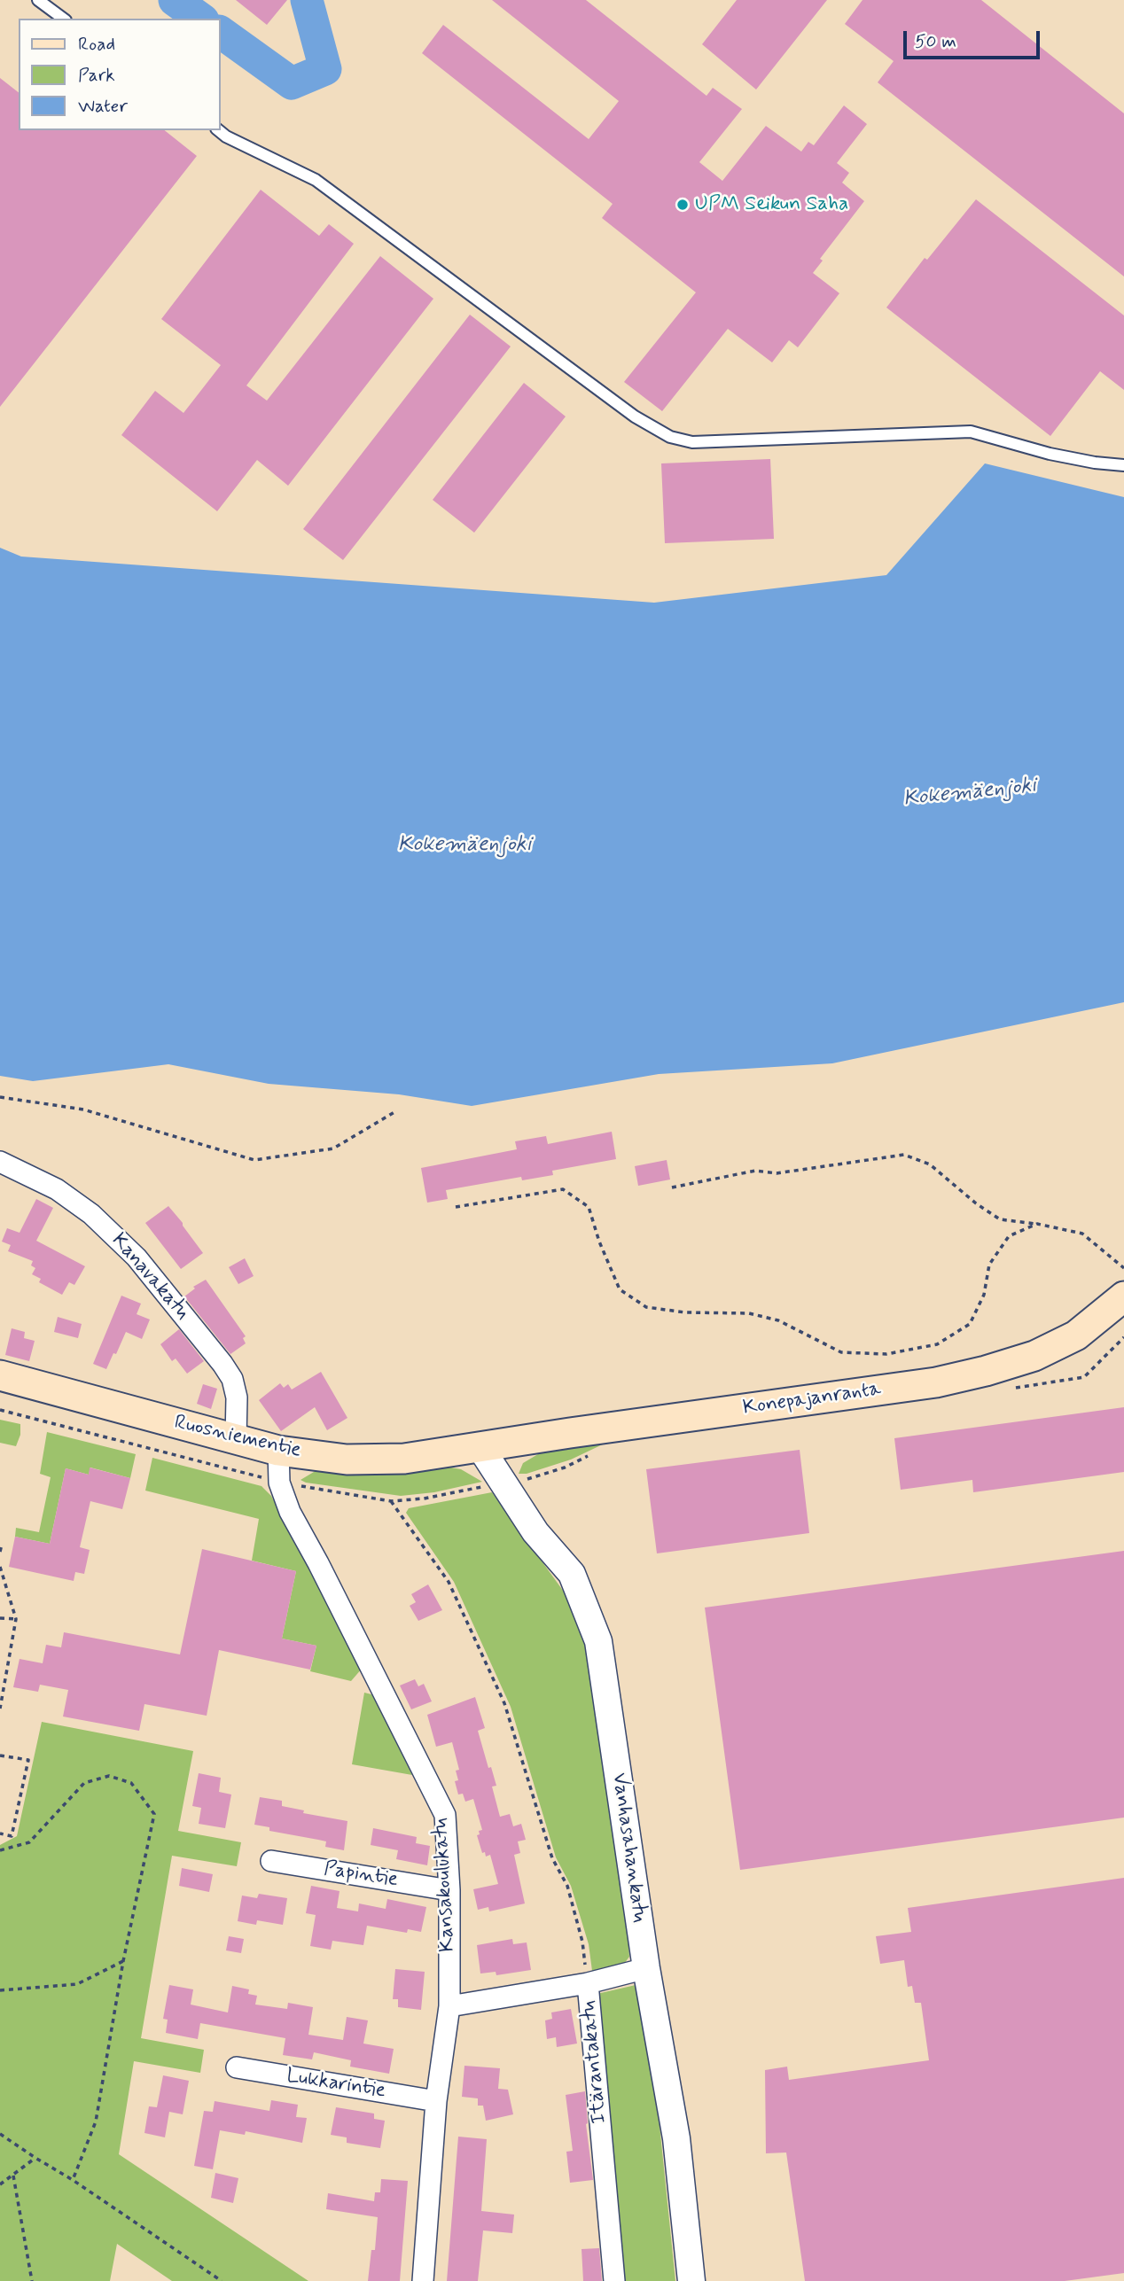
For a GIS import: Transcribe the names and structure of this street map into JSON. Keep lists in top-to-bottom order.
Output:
{
  "streets": {
    "main road": ["Konepajanranta", "Ruosniementie"],
    "street": [
      "Kanavakatu",
      "Vanhasahankatu",
      "Papintie",
      "Kansakoulukatu",
      "Itärantakatu",
      "Lukkarintie"
    ]
  },
  "crossings": [
    ["Kanavakatu", "Ruosniementie"],
    ["Konepajanranta", "Ruosniementie"],
    ["Konepajanranta", "Vanhasahankatu"],
    ["Ruosniementie", "Vanhasahankatu"],
    ["Ruosniementie", "Kansakoulukatu"],
    ["Papintie", "Kansakoulukatu"],
    ["Kansakoulukatu", "Itärantakatu"],
    ["Kansakoulukatu", "Lukkarintie"]
  ],
  "water": ["Kokemäenjoki"],
  "places": ["UPM Seikun Saha"],
  "legend": ["Road", "Park", "Water"],
  "scale_bar": "50 m"
}
